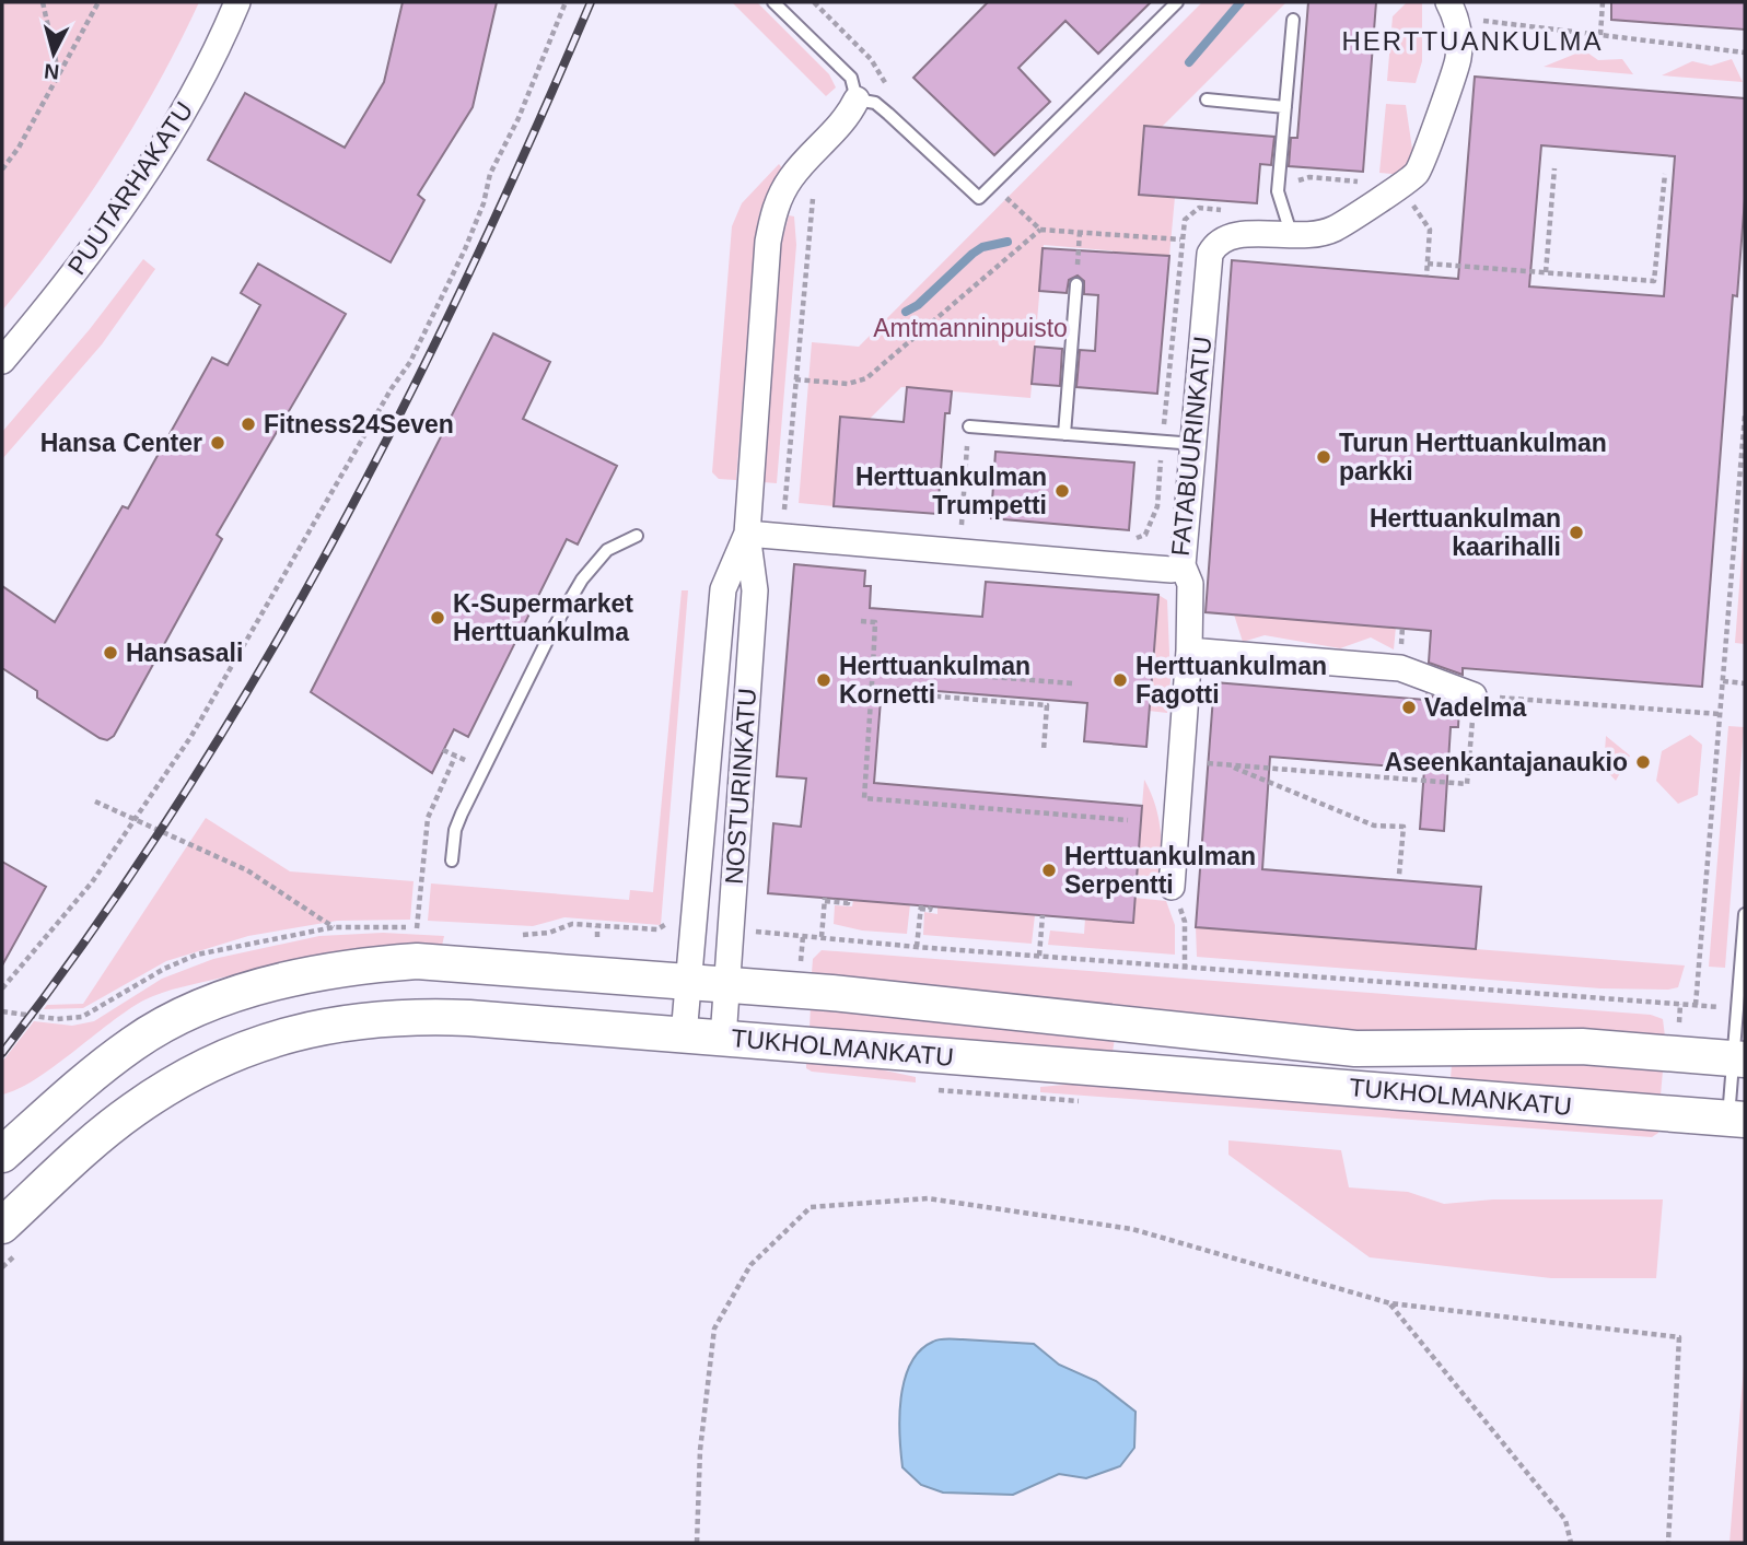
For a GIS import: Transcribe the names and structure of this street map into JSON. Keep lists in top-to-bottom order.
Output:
{
  "streets": {
    "main road": ["TUKHOLMANKATU"],
    "street": ["PUUTARHAKATU", "FATABUURINKATU", "NOSTURINKATU"]
  },
  "crossings": [
    ["FATABUURINKATU", "NOSTURINKATU"],
    ["NOSTURINKATU", "TUKHOLMANKATU"]
  ],
  "districts": ["HERTTUANKULMA"],
  "parks": ["Amtmanninpuisto"],
  "places": [
    "Fitness24Seven",
    "Hansa Center",
    "Turun Herttuankulman parkki",
    "Herttuankulman Trumpetti",
    "Herttuankulman kaarihalli",
    "K-Supermarket Herttuankulma",
    "Hansasali",
    "Herttuankulman Kornetti",
    "Herttuankulman Fagotti",
    "Vadelma",
    "Aseenkantajanaukio",
    "Herttuankulman Serpentti"
  ],
  "north": "bottom"
}
